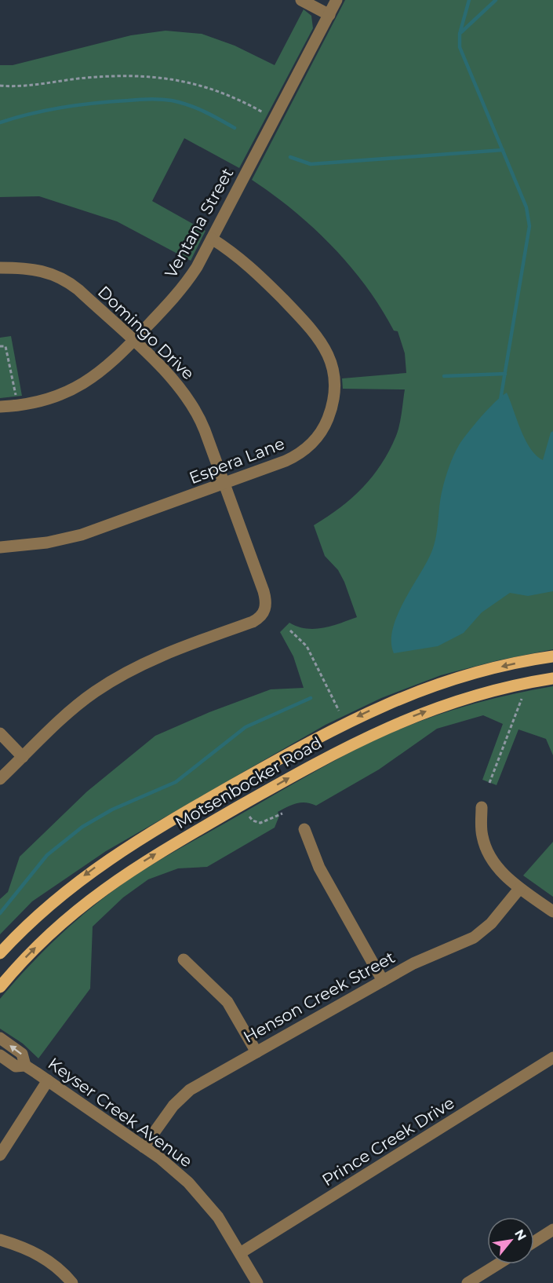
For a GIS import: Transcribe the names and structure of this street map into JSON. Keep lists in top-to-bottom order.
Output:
{
  "streets": {
    "main road": ["Motsenbocker Road"],
    "street": [
      "Ventana Street",
      "Domingo Drive",
      "Espera Lane",
      "Henson Creek Street",
      "Keyser Creek Avenue",
      "Prince Creek Drive"
    ]
  },
  "crossings": [
    ["Ventana Street", "Domingo Drive"],
    ["Ventana Street", "Espera Lane"],
    ["Domingo Drive", "Espera Lane"],
    ["Henson Creek Street", "Keyser Creek Avenue"],
    ["Keyser Creek Avenue", "Prince Creek Drive"]
  ],
  "north": "top right"
}
